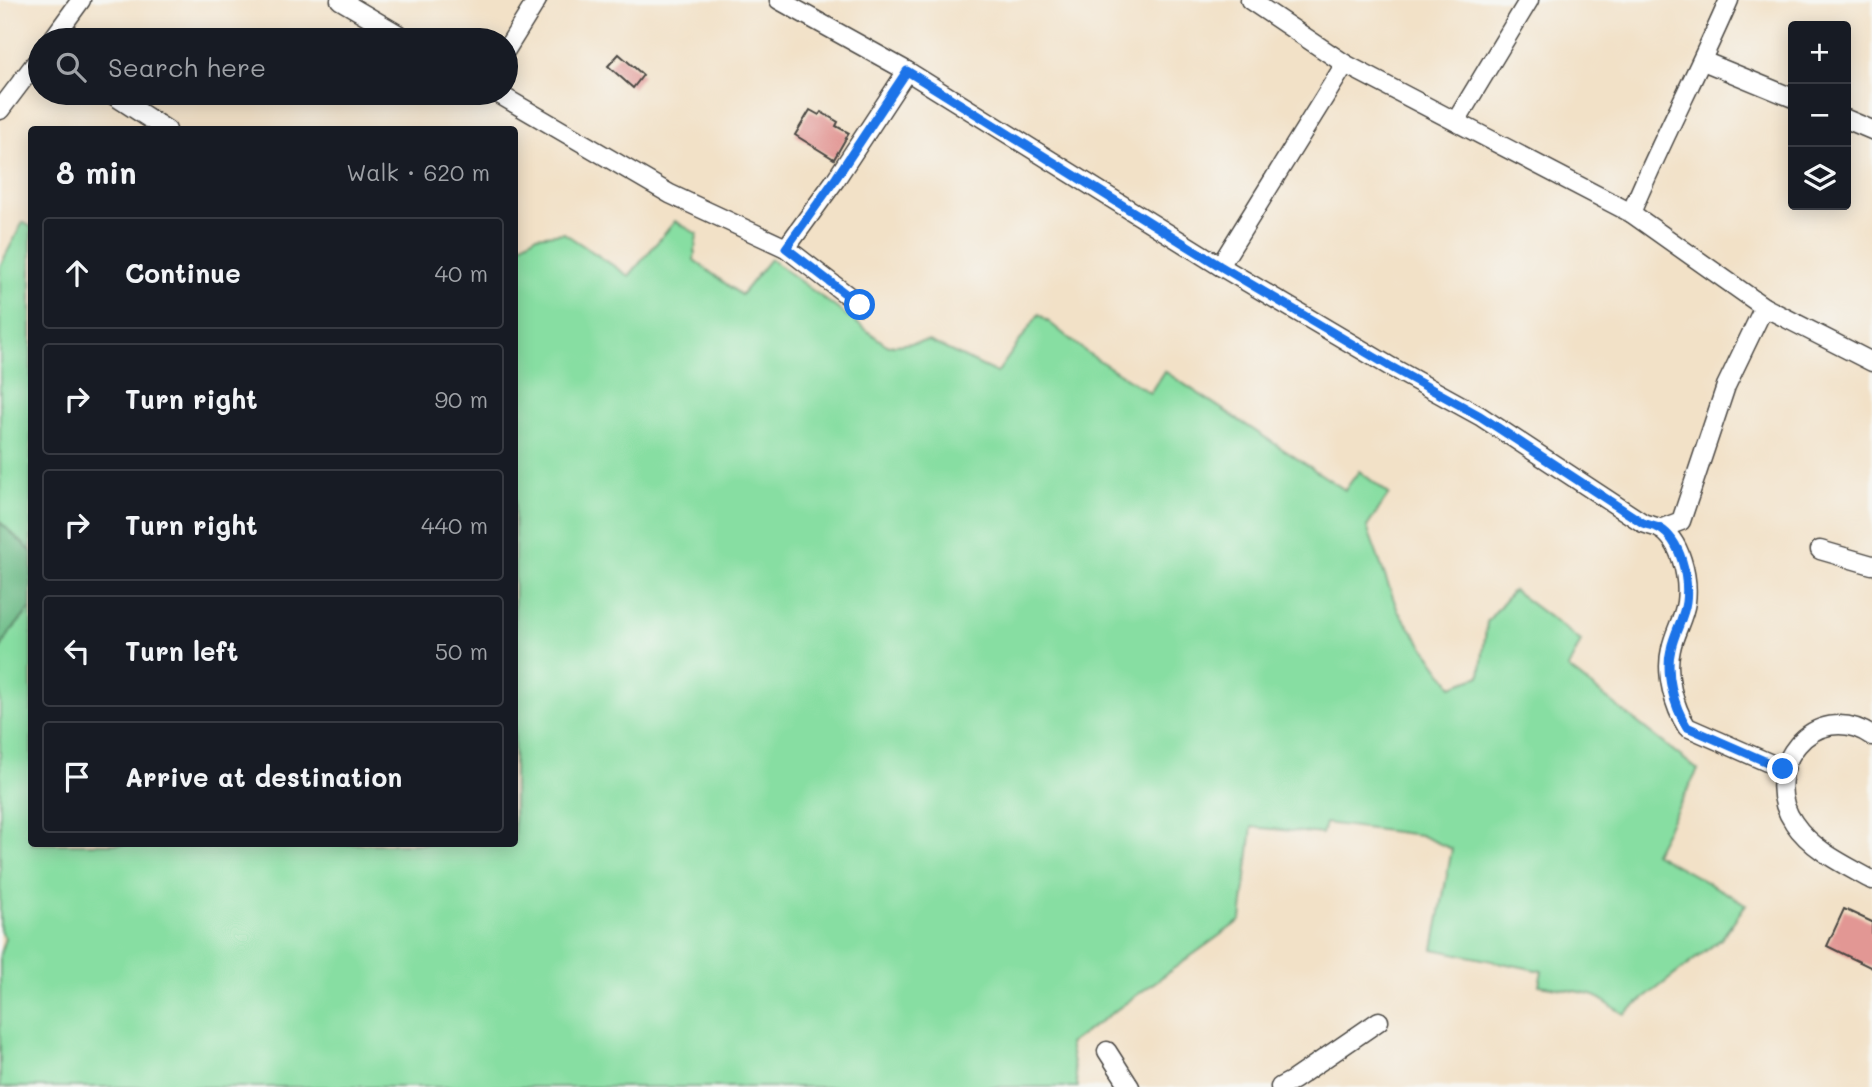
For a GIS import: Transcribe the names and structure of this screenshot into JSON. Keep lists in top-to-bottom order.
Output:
{
  "page": {
    "map_buttons": ["+", "−"],
    "search": "Search here",
    "heading": ["8 min", "Walk · 620 m"],
    "list": [
      ["Continue", "40 m"],
      ["Turn right", "90 m"],
      ["Turn right", "440 m"],
      ["Turn left", "50 m"],
      "Arrive at destination"
    ]
  }
}
